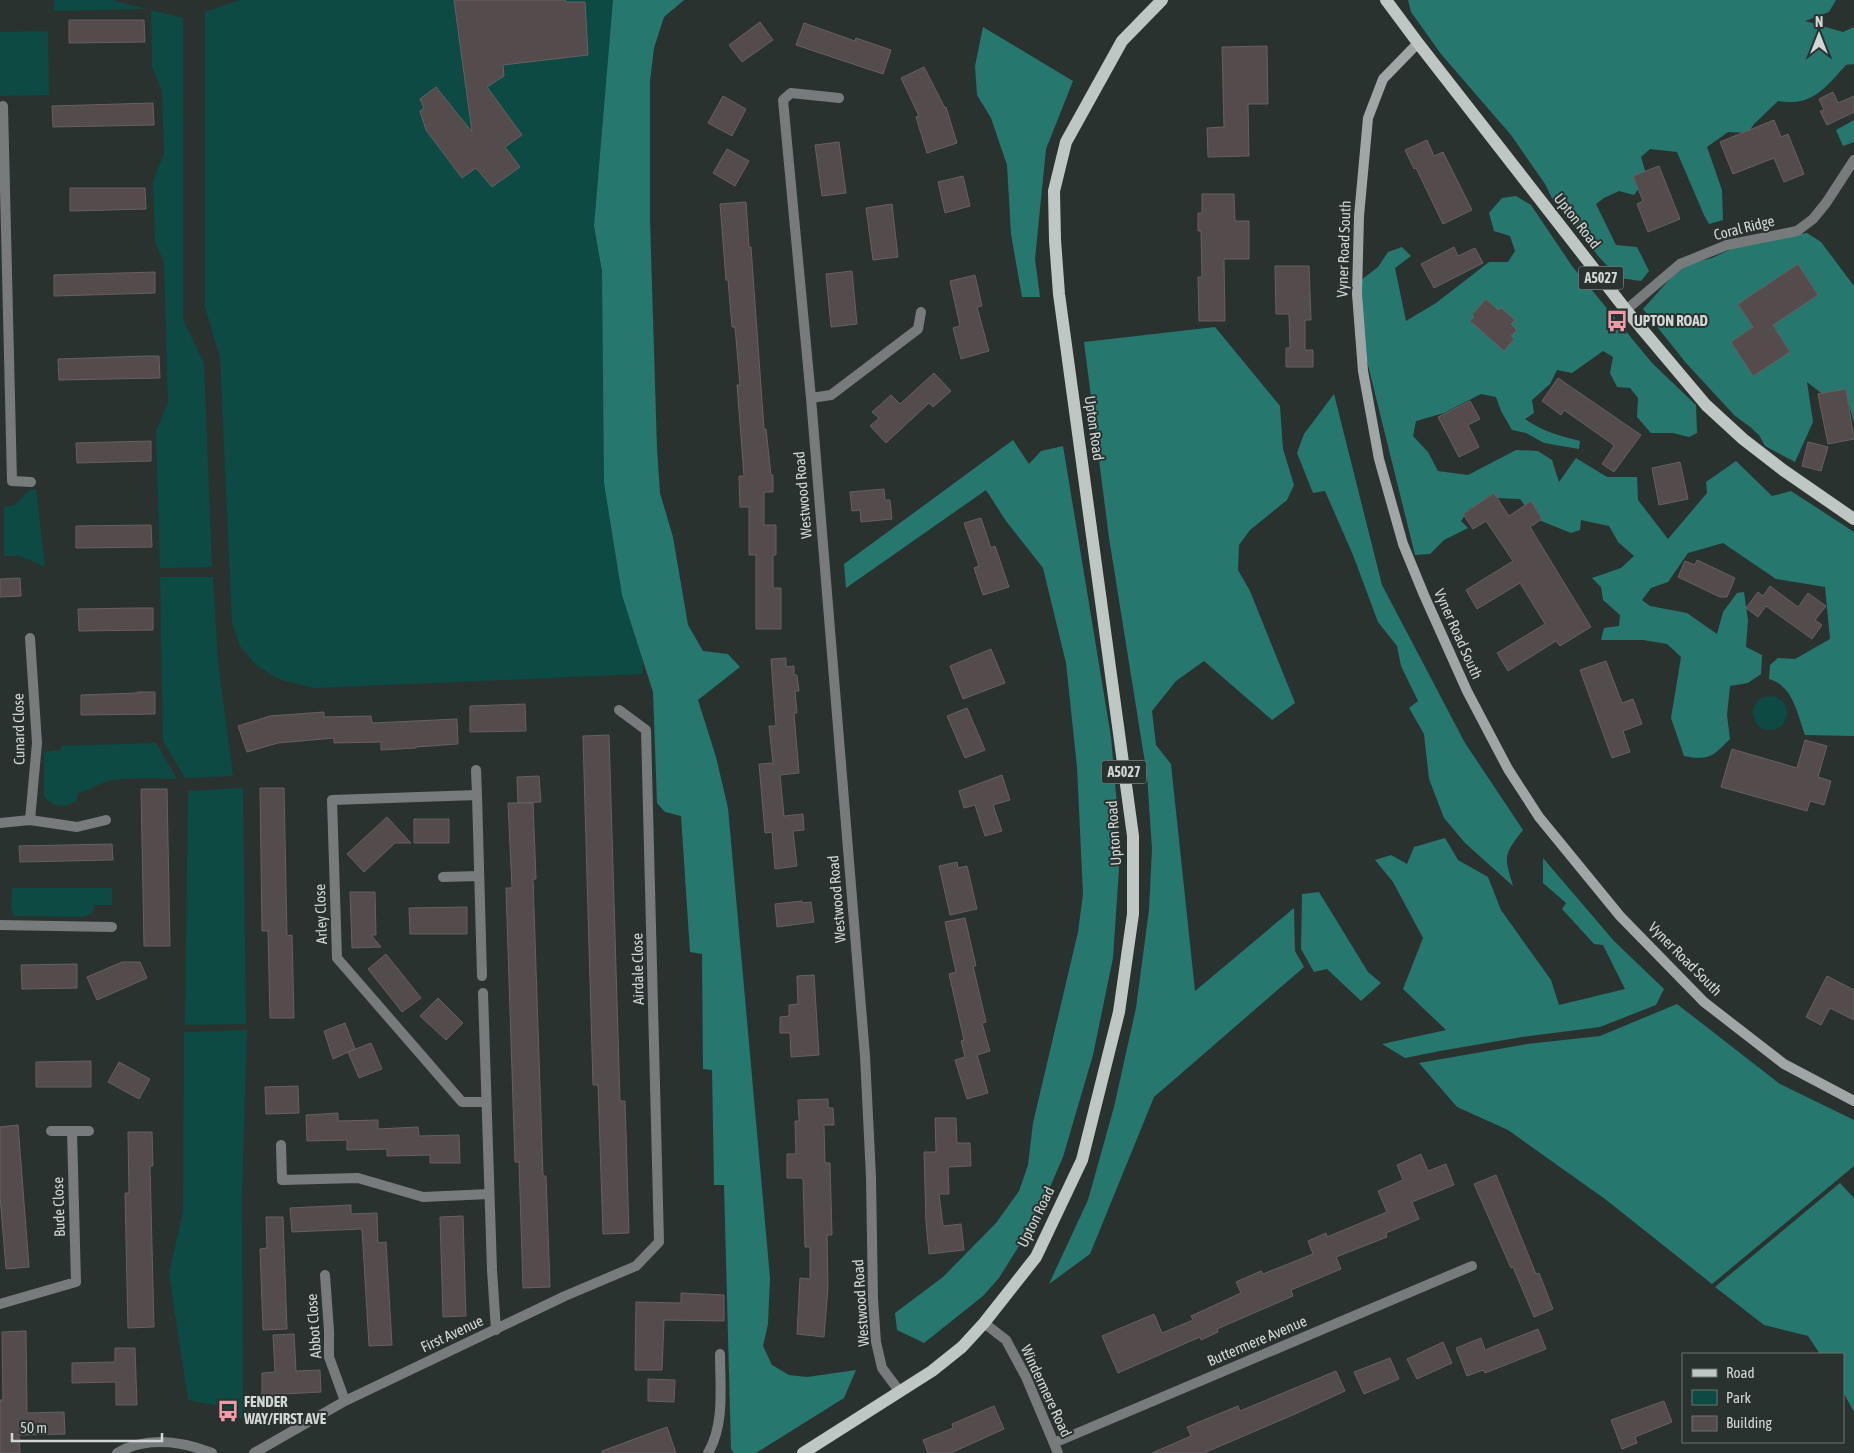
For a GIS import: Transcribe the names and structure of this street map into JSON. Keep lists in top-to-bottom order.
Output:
{
  "streets": {
    "main road": ["Upton Road", "A5027"],
    "street": [
      "Coral Ridge",
      "Vyner Road South",
      "Westwood Road",
      "Cunard Close",
      "Arley Close",
      "Airdale Close",
      "Bude Close",
      "Abbot Close",
      "First Avenue",
      "Buttermere Avenue",
      "Windermere Road"
    ]
  },
  "crossings": [
    ["Upton Road", "Coral Ridge"],
    ["Upton Road", "Vyner Road South"],
    ["Upton Road", "Westwood Road"],
    ["Upton Road", "Windermere Road"],
    ["Airdale Close", "First Avenue"],
    ["Abbot Close", "First Avenue"],
    ["Buttermere Avenue", "Windermere Road"]
  ],
  "places": {
    "bus stop": ["UPTON ROAD", "FENDER WAY/FIRST AVE"]
  },
  "legend": ["Road", "Park", "Building"],
  "scale_bar": "50 m",
  "north": "top"
}
